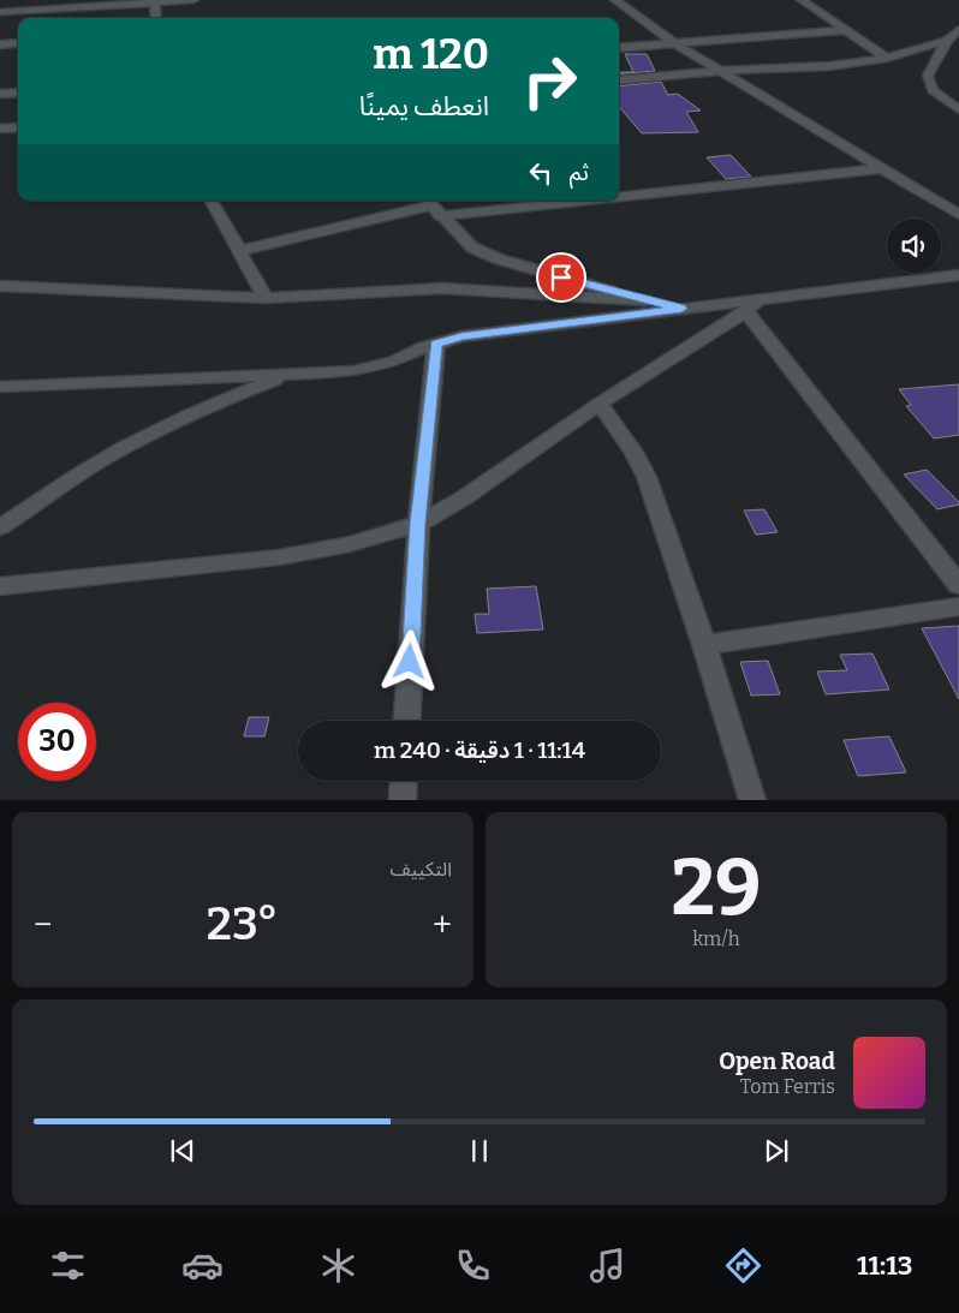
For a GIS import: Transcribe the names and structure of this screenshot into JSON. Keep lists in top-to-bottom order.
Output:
{
  "page": {
    "turn": ["120 m", "انعطف يمينًا"],
    "then": "ثم",
    "limit": "30",
    "trip": "11:14 · 1 دقيقة · 240 m",
    "tile": [
      ["29", "km/h"],
      "التكييف"
    ],
    "heat": ["−", "23°", "+"],
    "song": ["Open Road", "Tom Ferris"],
    "tabs": "11:13"
  }
}
